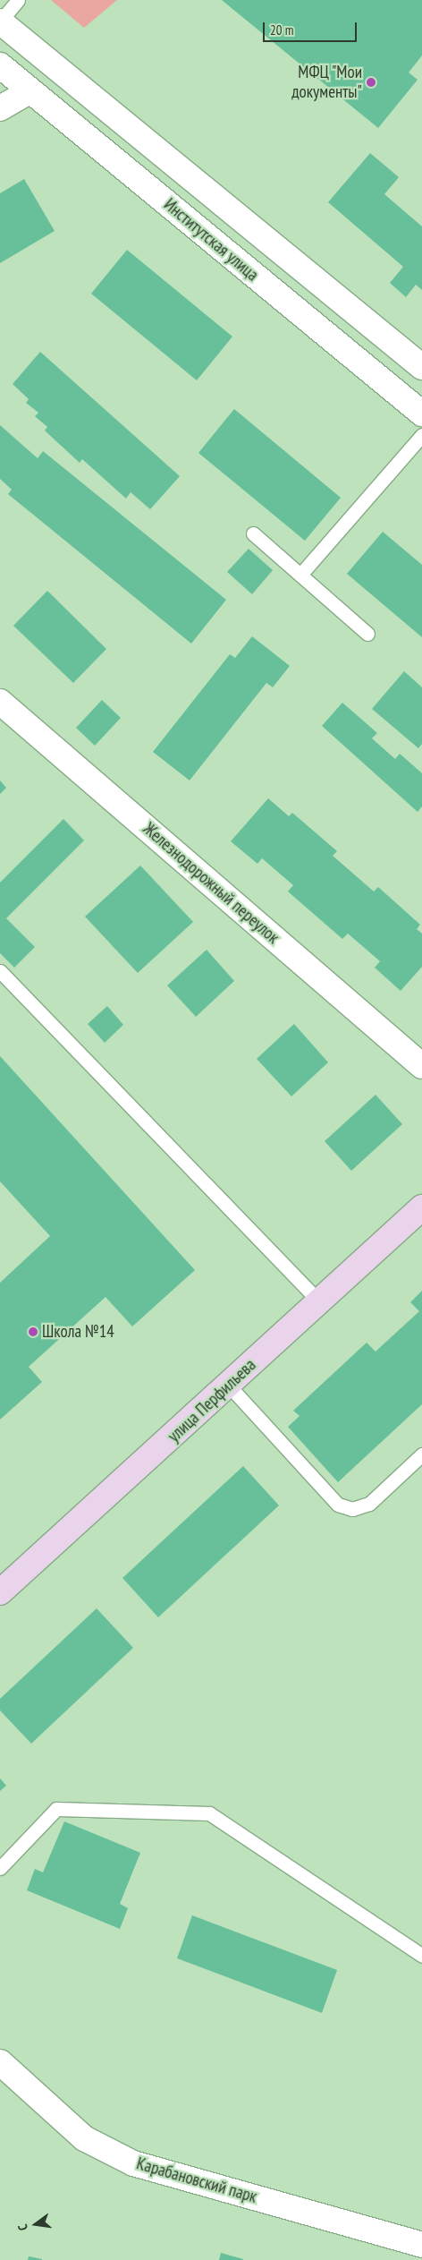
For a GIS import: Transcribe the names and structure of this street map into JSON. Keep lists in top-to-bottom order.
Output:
{
  "streets": {
    "main road": ["улица Перфильева"],
    "street": ["Институтская улица", "Железнодорожный переулок", "Карабановский парк"]
  },
  "places": ["МФЦ \"Мои документы\"", "Школа №14"],
  "scale_bar": "20 m",
  "north": "left"
}
